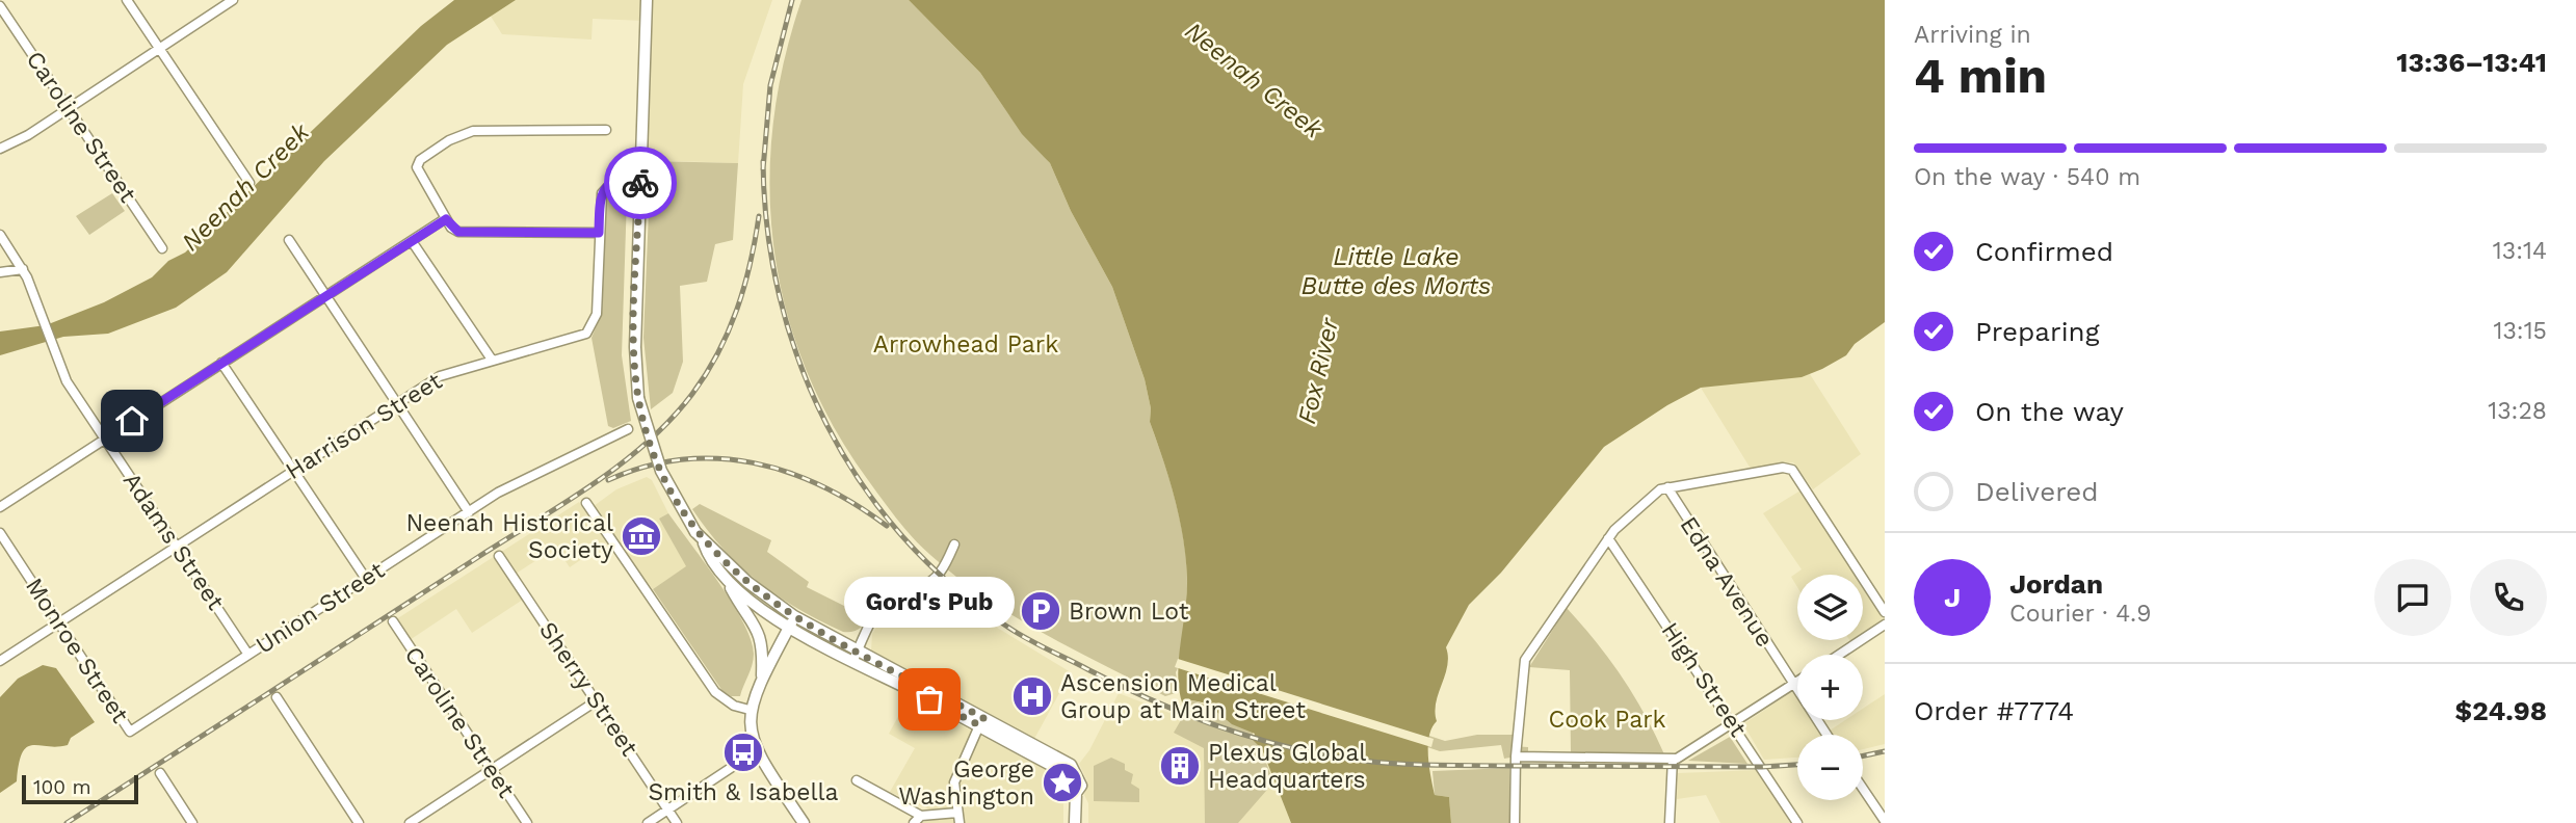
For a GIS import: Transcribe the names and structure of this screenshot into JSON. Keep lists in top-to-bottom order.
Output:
{
  "streets": {
    "street": [
      "Caroline Street",
      "Harrison Street",
      "Adams Street",
      "Edna Avenue",
      "Union Street",
      "Monroe Street",
      "High Street",
      "Sherry Street"
    ]
  },
  "crossings": [
    ["Harrison Street", "Adams Street"],
    ["Harrison Street", "Monroe Street"],
    ["Adams Street", "Union Street"],
    ["Union Street", "Monroe Street"]
  ],
  "water": ["Neenah Creek", "Little Lake Butte des Morts", "Fox River"],
  "parks": ["Arrowhead Park", "Cook Park"],
  "places": {
    "museum": ["Neenah Historical Society"],
    "parking": ["Brown Lot"],
    "hospital": ["Ascension Medical Group at Main Street"],
    "other": ["Gord's Pub"],
    "bus stop": ["Smith & Isabella"],
    "building": ["Plexus Global Headquarters"],
    "place": ["George Washington"]
  },
  "scale_bar": "100 m",
  "page": {
    "heading": ["4 min", "Arriving in", "13:36–13:41"],
    "panel": [
      "Jordan",
      "Courier · 4.9",
      "Order #7774",
      "$24.98"
    ],
    "bar": "On the way · 540 m",
    "list": [
      ["Confirmed", "13:14"],
      ["Preparing", "13:15"],
      ["On the way", "13:28"],
      "Delivered"
    ],
    "round": "J",
    "map_buttons": ["+", "−"],
    "bubble": "Gord's Pub",
    "scale": "100 m"
  }
}
